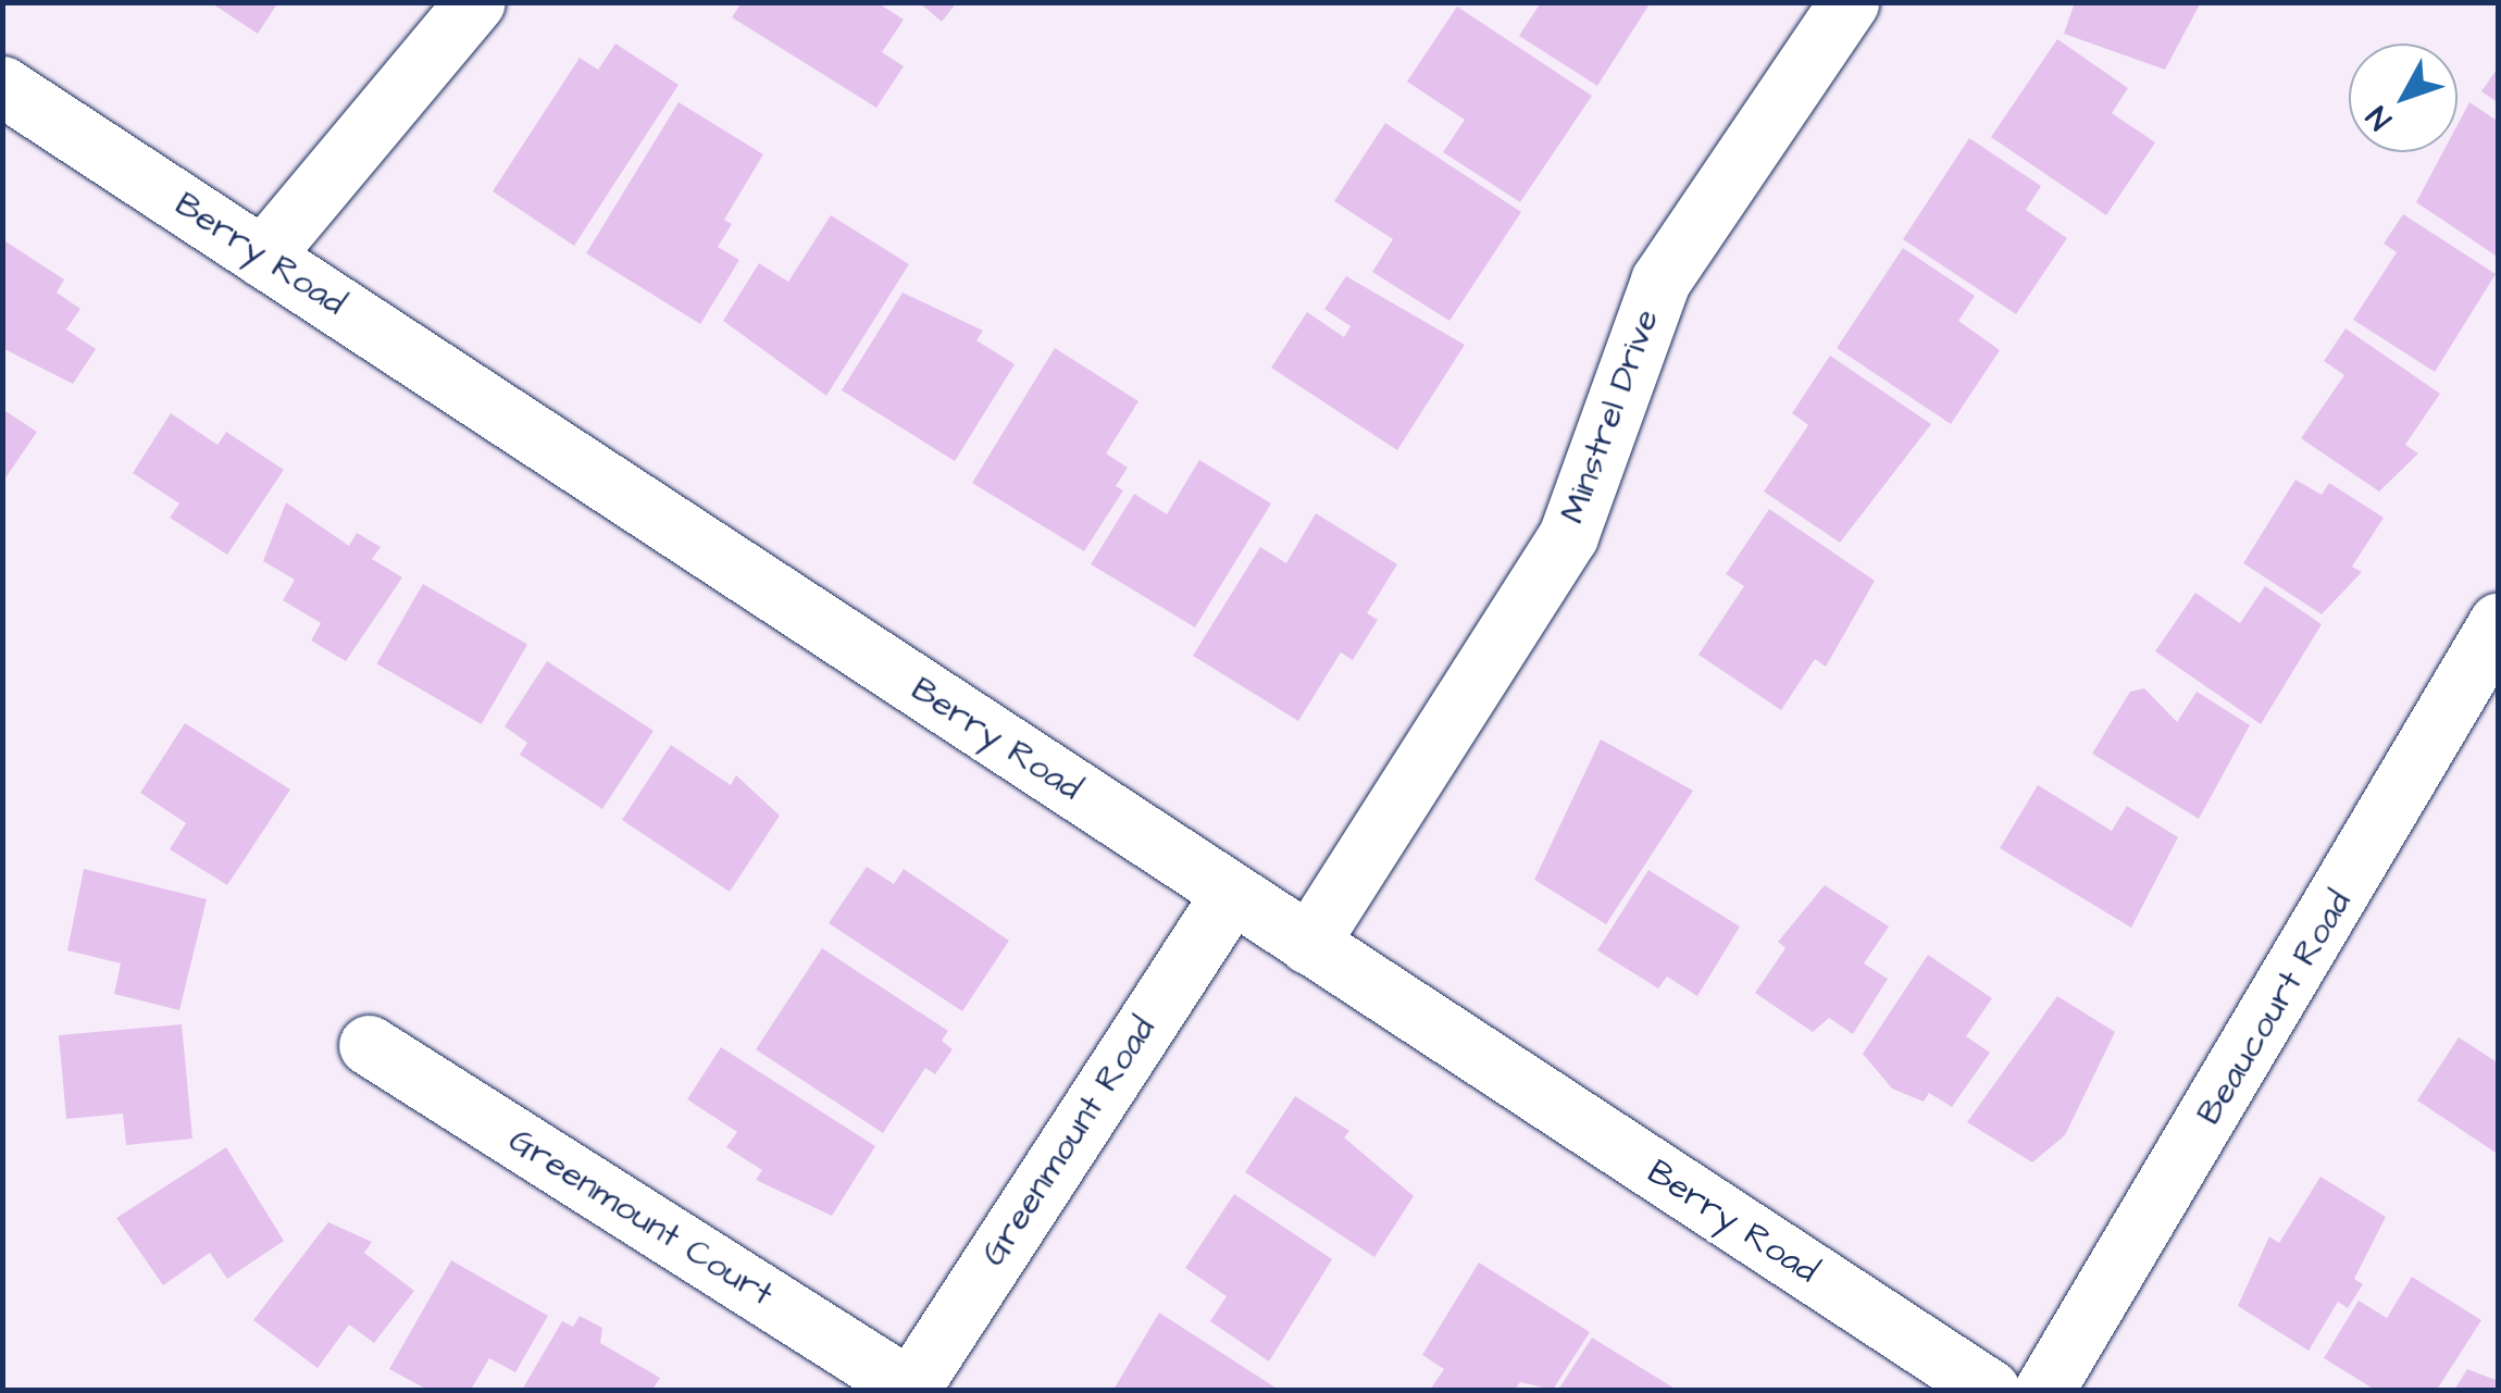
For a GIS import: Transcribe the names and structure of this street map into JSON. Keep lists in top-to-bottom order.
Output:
{
  "streets": {
    "street": [
      "Berry Road",
      "Minstrel Drive",
      "Beaucourt Road",
      "Greenmount Road",
      "Greenmount Court"
    ]
  },
  "crossings": [
    ["Berry Road", "Minstrel Drive"],
    ["Berry Road", "Greenmount Road"],
    ["Greenmount Road", "Greenmount Court"]
  ],
  "north": "bottom left"
}
